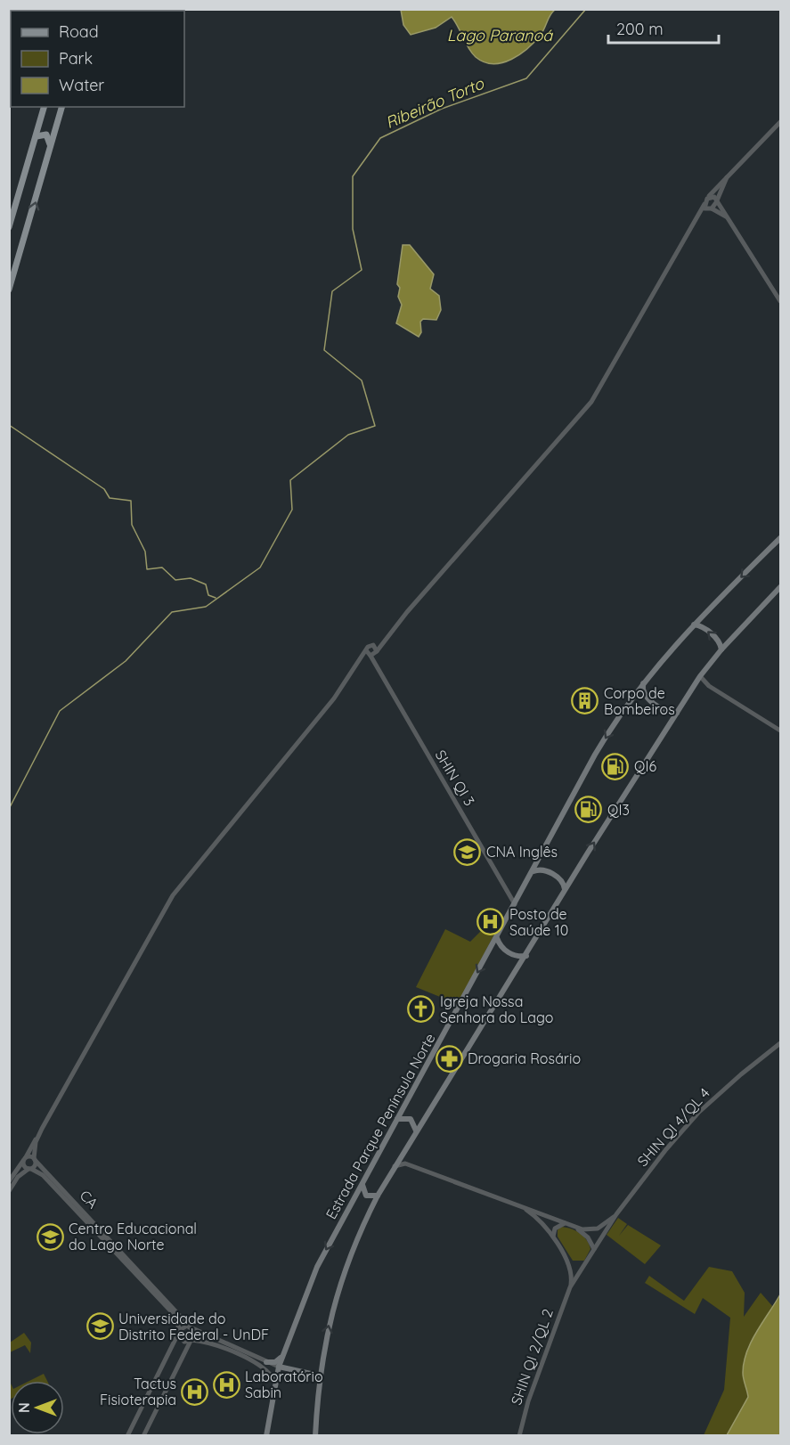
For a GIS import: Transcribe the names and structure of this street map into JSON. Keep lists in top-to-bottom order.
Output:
{
  "streets": {
    "main road": ["Estrada Parque Península Norte"],
    "street": [
      "SHIN QI 3",
      "SHIN QI 4/QL 4",
      "CA",
      "SHIN QI 2/QL 2"
    ]
  },
  "crossings": [
    ["SHIN QI 3", "Estrada Parque Península Norte"],
    ["Estrada Parque Península Norte", "CA"],
    ["SHIN QI 4/QL 4", "SHIN QI 2/QL 2"]
  ],
  "water": ["Lago Paranoá", "Ribeirão Torto"],
  "places": {
    "building": ["Corpo de Bombeiros"],
    "fuel station": ["QI6", "QI3"],
    "school or university": ["CNA Inglês", "Centro Educacional do Lago Norte", "Universidade do Distrito Federal - UnDF"],
    "hospital": ["Posto de Saúde 10", "Laboratório Sabin", "Tactus Fisioterapia"],
    "church": ["Igreja Nossa Senhora do Lago"],
    "pharmacy": ["Drogaria Rosário"]
  },
  "legend": ["Road", "Park", "Water"],
  "scale_bar": "200 m",
  "north": "left"
}
